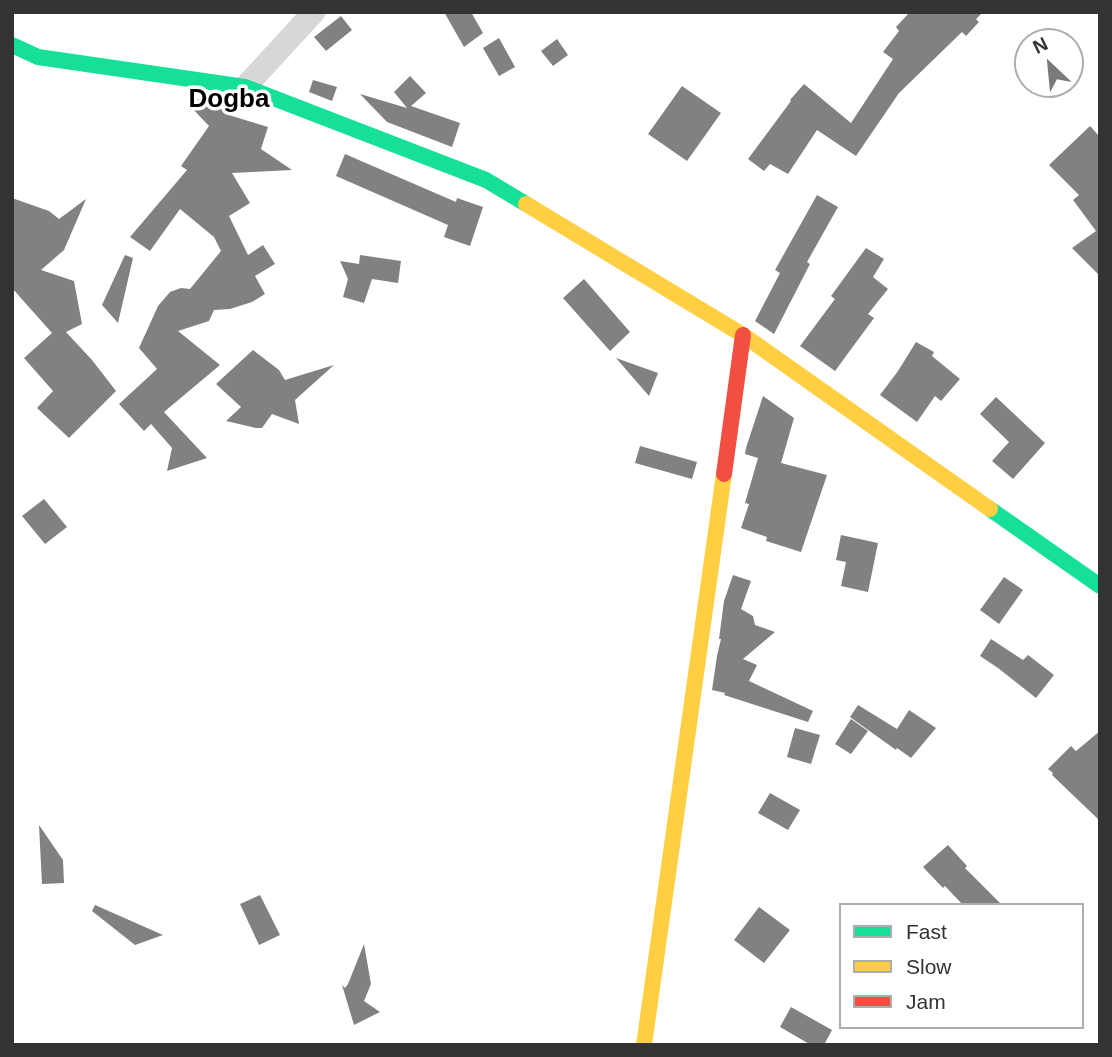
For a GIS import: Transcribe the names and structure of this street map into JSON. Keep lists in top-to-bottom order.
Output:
{
  "districts": ["Dogba"],
  "legend": ["Fast", "Slow", "Jam"],
  "north": "top left"
}
